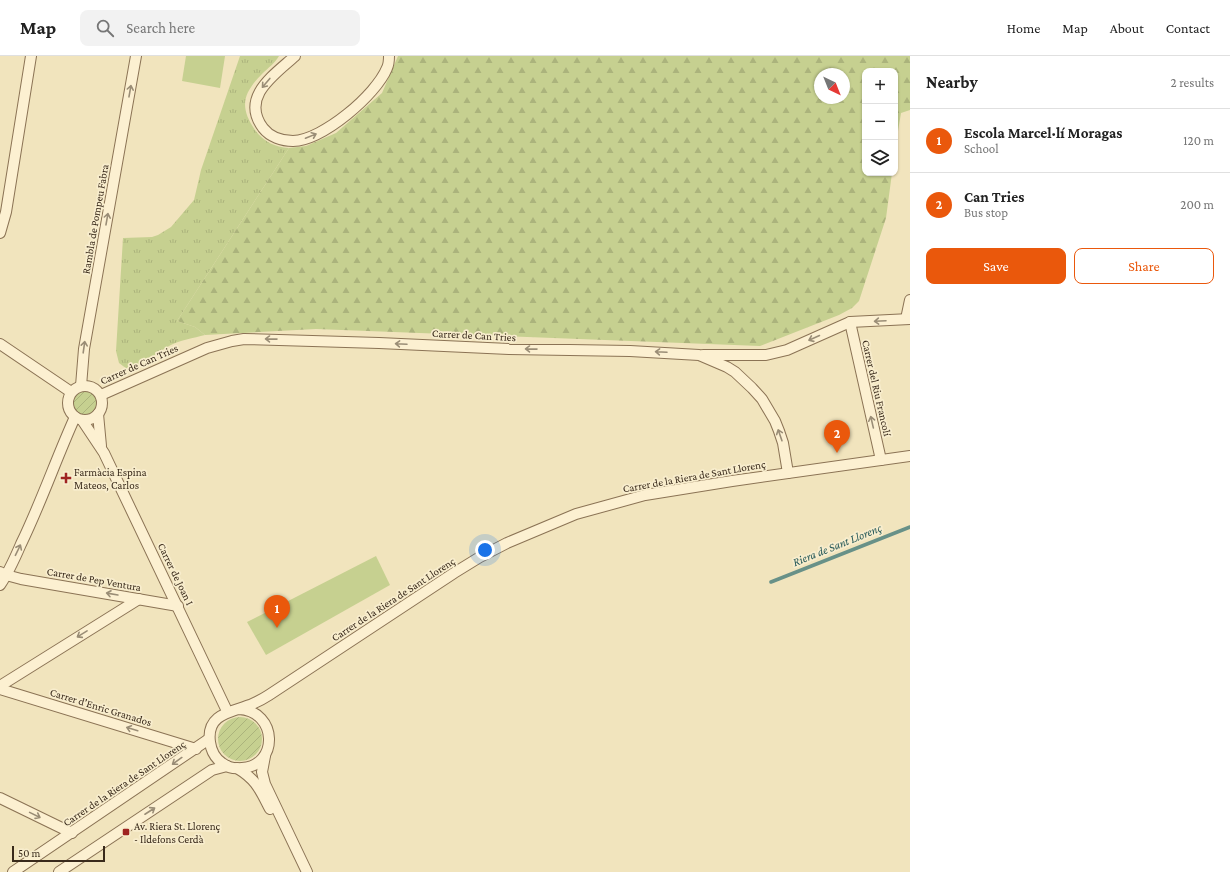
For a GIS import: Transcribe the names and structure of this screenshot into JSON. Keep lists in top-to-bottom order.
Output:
{
  "streets": {
    "street": [
      "Rambla de Pompeu Fabra",
      "Carrer de Can Tries",
      "Carrer del Riu Francolí",
      "Carrer de la Riera de Sant Llorenç",
      "Carrer de Joan I",
      "Carrer de Pep Ventura",
      "Carrer d'Enric Granados"
    ]
  },
  "crossings": [
    ["Rambla de Pompeu Fabra", "Carrer de Can Tries"],
    ["Rambla de Pompeu Fabra", "Carrer de Joan I"],
    ["Carrer de Can Tries", "Carrer de la Riera de Sant Llorenç"],
    ["Carrer de Can Tries", "Carrer de Joan I"],
    ["Carrer del Riu Francolí", "Carrer de la Riera de Sant Llorenç"],
    ["Carrer de la Riera de Sant Llorenç", "Carrer de Joan I"],
    ["Carrer de la Riera de Sant Llorenç", "Carrer d'Enric Granados"],
    ["Carrer de Joan I", "Carrer de Pep Ventura"]
  ],
  "one_way": [
    "Rambla de Pompeu Fabra",
    "Carrer de Can Tries",
    "Carrer del Riu Francolí",
    "Carrer de Pep Ventura",
    "Carrer d'Enric Granados"
  ],
  "water": ["Riera de Sant Llorenç"],
  "places": {
    "health": ["Farmàcia Espina Mateos, Carlos"],
    "transit": ["Av. Riera St. Llorenç - Ildefons Cerdà"]
  },
  "scale_bar": "50 m",
  "north": "bottom right",
  "page": {
    "header": "Map",
    "search": "Search here",
    "nav": [
      "Home",
      "Map",
      "About",
      "Contact"
    ],
    "heading": ["Nearby", "2 results"],
    "map_buttons": ["+", "−"],
    "list": [
      {
        "mark": "1",
        "name": "Escola Marcel·lí Moragas",
        "note": "School",
        "value": "120 m"
      },
      {
        "mark": "2",
        "name": "Can Tries",
        "note": "Bus stop",
        "value": "200 m"
      }
    ],
    "buttons": ["Save", "Share"],
    "pins": ["2", "1"],
    "scale": "50 m"
  }
}
